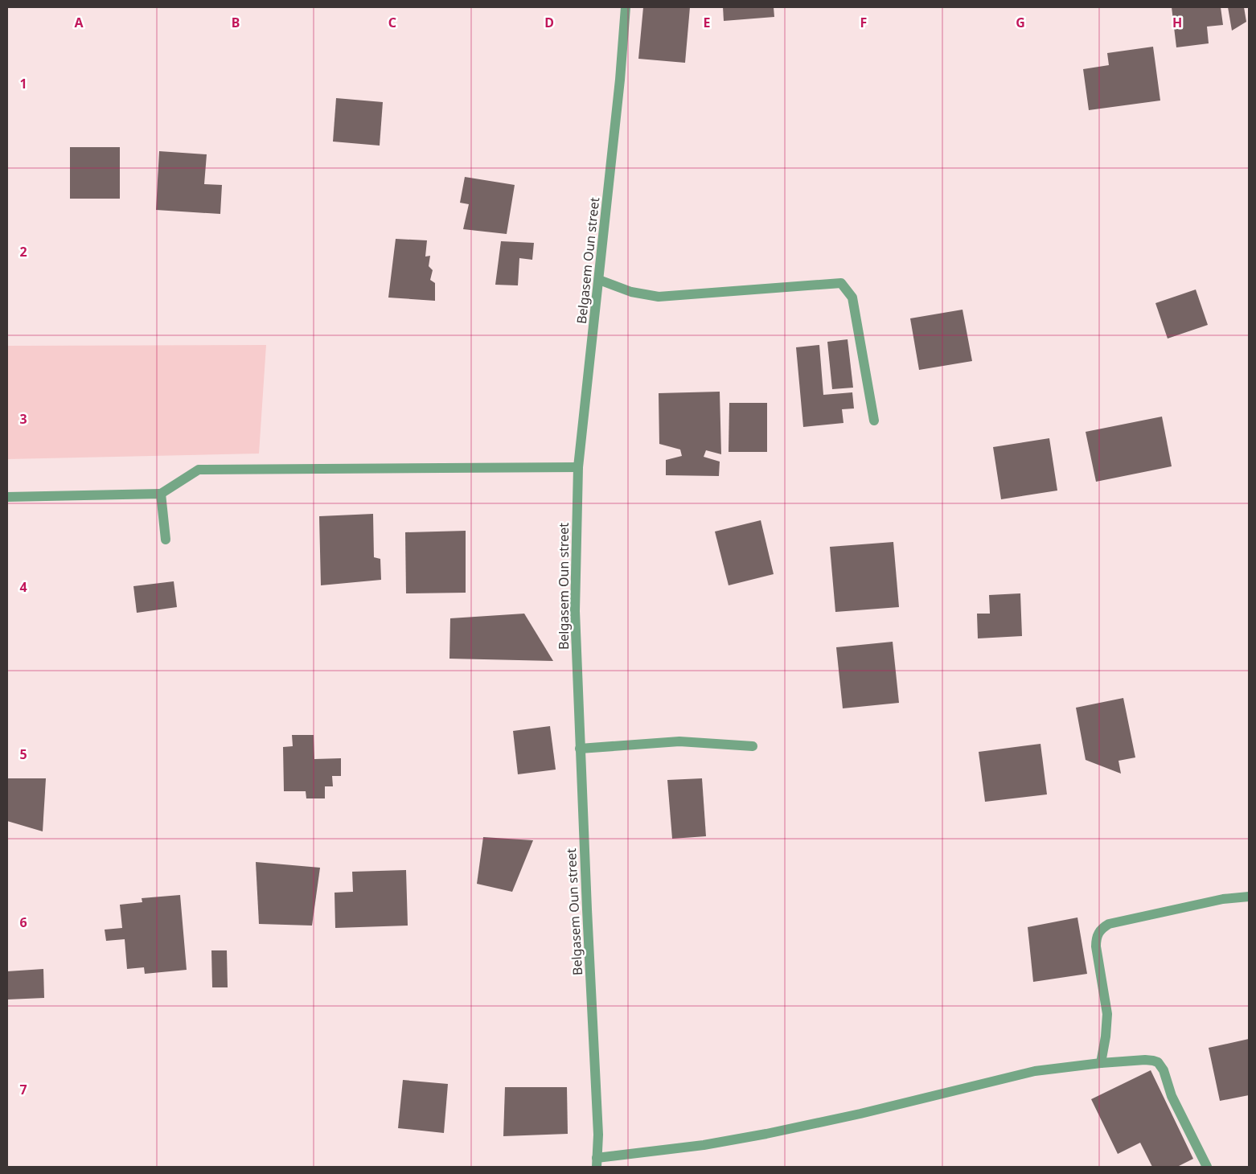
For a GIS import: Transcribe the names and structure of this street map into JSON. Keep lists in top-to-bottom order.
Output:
{
  "streets": {
    "street": ["Belgasem Oun street"]
  },
  "grid": {
    "columns": [
      "A",
      "B",
      "C",
      "D",
      "E",
      "F",
      "G",
      "H"
    ],
    "rows": [
      "1",
      "2",
      "3",
      "4",
      "5",
      "6",
      "7"
    ]
  }
}
